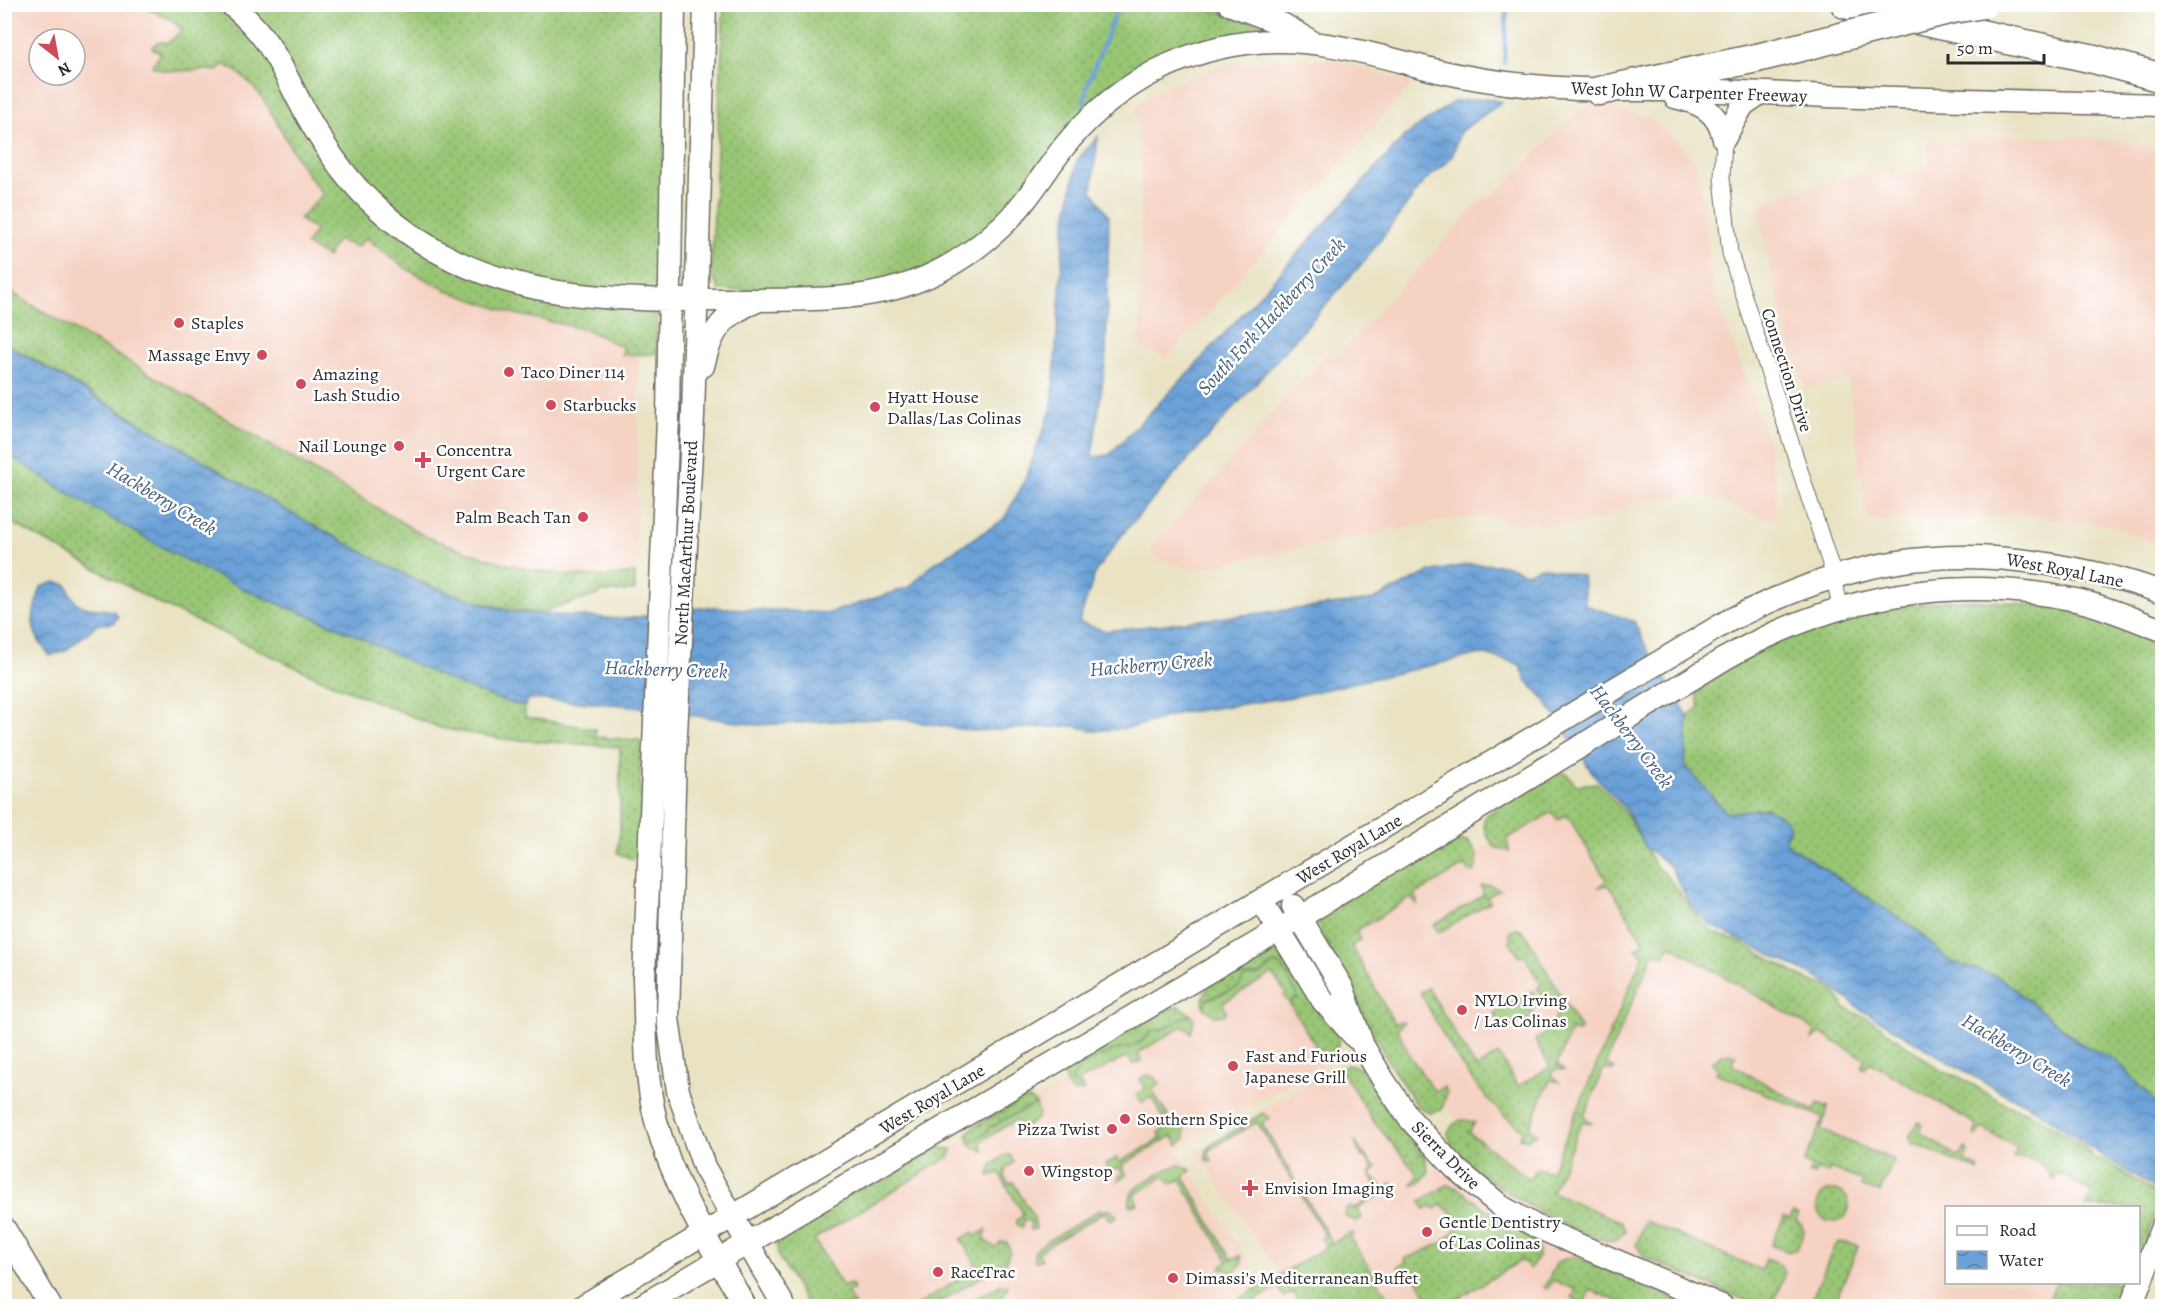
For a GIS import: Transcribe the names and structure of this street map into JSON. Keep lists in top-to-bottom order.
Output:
{
  "streets": {
    "main road": [
      "West John W Carpenter Freeway",
      "North MacArthur Boulevard",
      "West Royal Lane",
      "Sierra Drive"
    ],
    "street": ["Connection Drive"]
  },
  "crossings": [
    ["Connection Drive", "West Royal Lane"],
    ["North MacArthur Boulevard", "West Royal Lane"],
    ["West Royal Lane", "Sierra Drive"]
  ],
  "water": ["South Fork Hackberry Creek", "Hackberry Creek"],
  "places": {
    "other": [
      "Staples",
      "Massage Envy",
      "Taco Diner 114",
      "Amazing Lash Studio",
      "Starbucks",
      "Hyatt House Dallas/Las Colinas",
      "Nail Lounge",
      "Palm Beach Tan",
      "NYLO Irving / Las Colinas",
      "Fast and Furious Japanese Grill",
      "Southern Spice",
      "Pizza Twist",
      "Wingstop",
      "Gentle Dentistry of Las Colinas",
      "RaceTrac",
      "Dimassi's Mediterranean Buffet"
    ],
    "health": ["Concentra Urgent Care", "Envision Imaging"]
  },
  "legend": ["Road", "Water"],
  "scale_bar": "50 m",
  "north": "bottom right"
}
